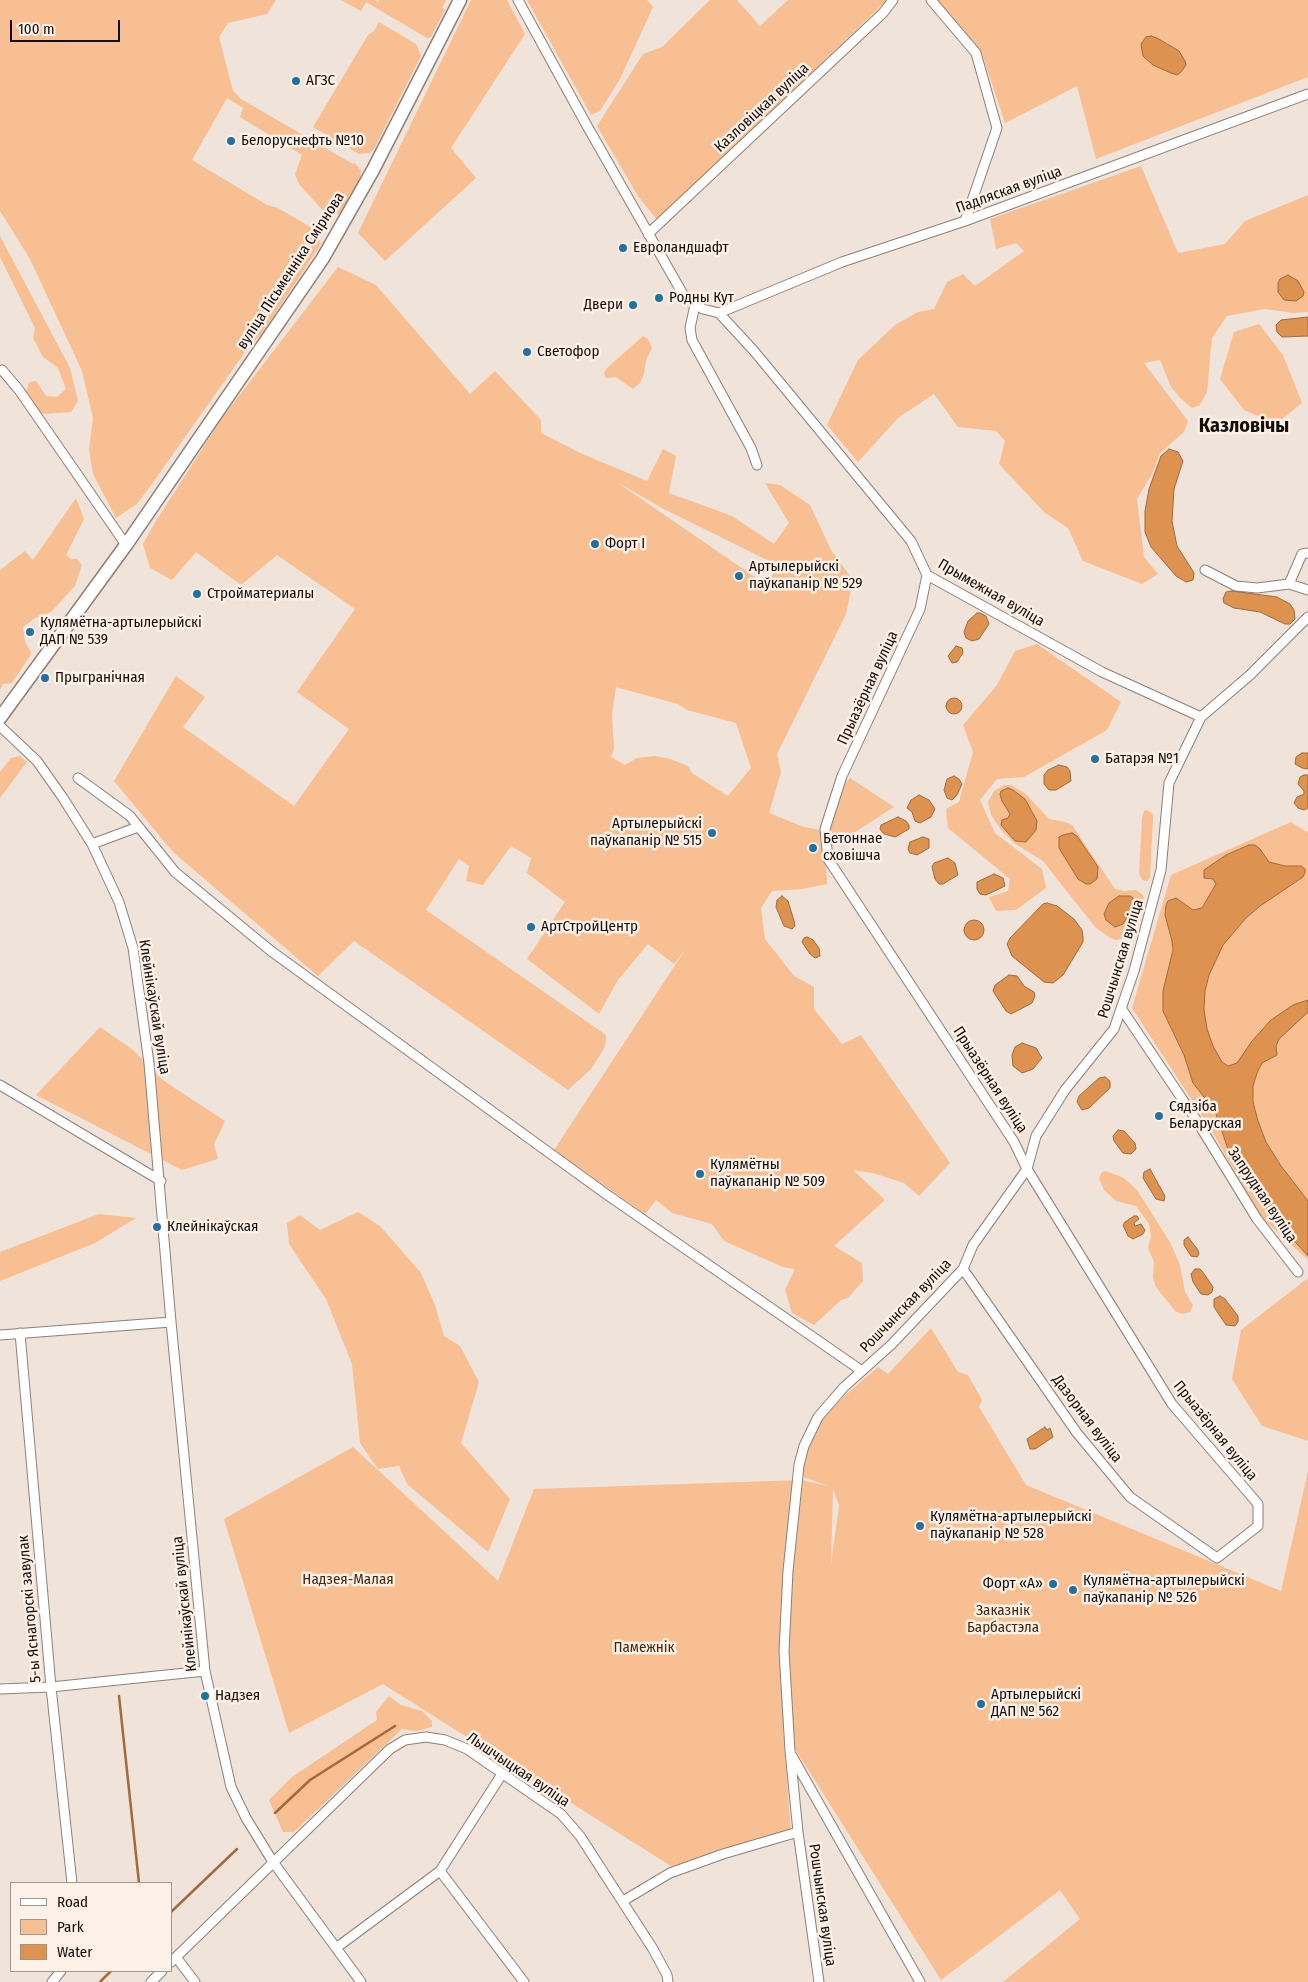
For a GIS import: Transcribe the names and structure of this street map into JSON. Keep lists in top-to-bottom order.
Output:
{
  "streets": {
    "main road": ["вуліца Пісьменніка Смірнова"],
    "street": [
      "Казловіцкая вуліца",
      "Падляская вуліца",
      "Прымежная вуліца",
      "Прыазёрная вуліца",
      "Рошчынская вуліца",
      "Клейнікаўскай вуліца",
      "Запрудная вуліца",
      "Дазорная вуліца",
      "5-ы Яснагорскі завулак",
      "Лышчыцкая вуліца"
    ]
  },
  "crossings": [
    ["Казловіцкая вуліца", "Прымежная вуліца"],
    ["Падляская вуліца", "Прымежная вуліца"],
    ["Прымежная вуліца", "Прыазёрная вуліца"],
    ["Прымежная вуліца", "Рошчынская вуліца"],
    ["Прыазёрная вуліца", "Рошчынская вуліца"],
    ["Прыазёрная вуліца", "Дазорная вуліца"],
    ["Рошчынская вуліца", "Запрудная вуліца"],
    ["Рошчынская вуліца", "Дазорная вуліца"],
    ["Клейнікаўскай вуліца", "Лышчыцкая вуліца"]
  ],
  "districts": ["Казловічы"],
  "parks": ["Надзея-Малая", "Заказнік Барбастэла", "Памежнік"],
  "places": [
    "АГЗС",
    "Белоруснефть №10",
    "Евроландшафт",
    "Родны Кут",
    "Двери",
    "Светофор",
    "Форт I",
    "Артылерыйскі паўкапанір № 529",
    "Стройматериалы",
    "Кулямётна-артылерыйскі ДАП № 539",
    "Прыгранічная",
    "Батарэя №1",
    "Артылерыйскі паўкапанір № 515",
    "Бетоннае сховішча",
    "АртСтройЦентр",
    "Сядзіба Беларуская",
    "Кулямётны паўкапанір № 509",
    "Клейнікаўская",
    "Кулямётна-артылерыйскі паўкапанір № 528",
    "Форт «А»",
    "Кулямётна-артылерыйскі паўкапанір № 526",
    "Надзея",
    "Артылерыйскі ДАП № 562"
  ],
  "legend": ["Road", "Park", "Water"],
  "scale_bar": "100 m"
}
